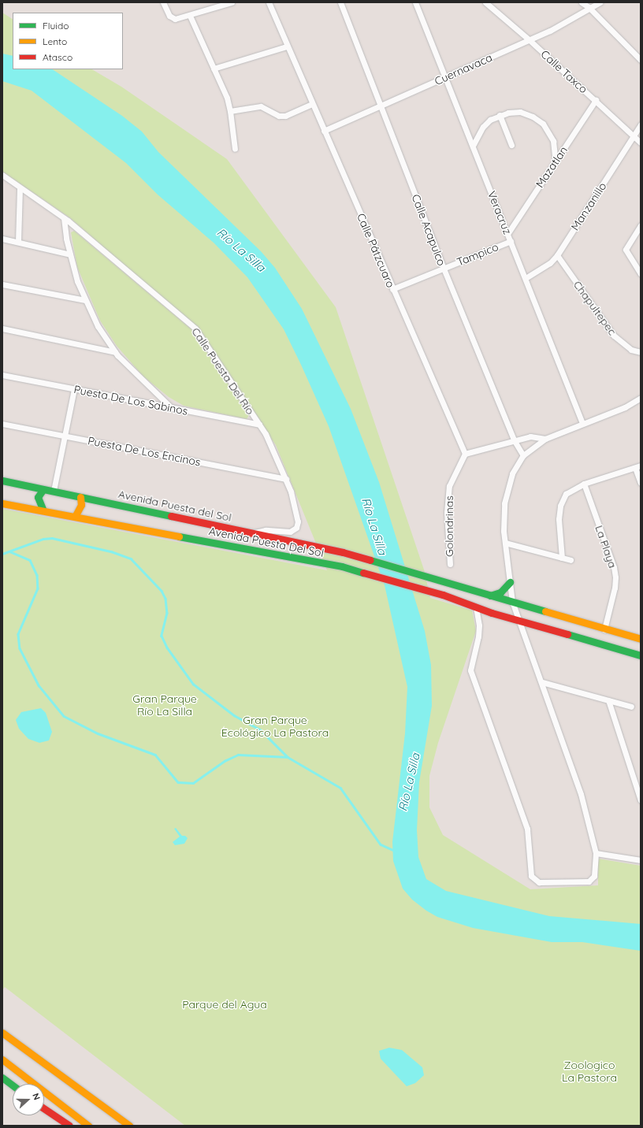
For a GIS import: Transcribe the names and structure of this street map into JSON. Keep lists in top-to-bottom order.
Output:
{
  "streets": {
    "main road": ["Avenida Puesta del Sol", "Avenida Puesta Del Sol"],
    "street": [
      "Cuernavaca",
      "Calle Taxco",
      "Mazatlan",
      "Manzanillo",
      "Veracruz",
      "Calle Acapulco",
      "Calle Pátzcuaro",
      "Tampico",
      "Chapultepec",
      "Calle Puesta Del Río",
      "Puesta De Los Sabinos",
      "Puesta De Los Encinos",
      "Golondrinas",
      "La Playa"
    ]
  },
  "crossings": [
    ["Cuernavaca", "Calle Taxco"],
    ["Cuernavaca", "Veracruz"],
    ["Cuernavaca", "Calle Acapulco"],
    ["Cuernavaca", "Calle Pátzcuaro"],
    ["Calle Taxco", "Mazatlan"],
    ["Calle Taxco", "Manzanillo"],
    ["Mazatlan", "Veracruz"],
    ["Manzanillo", "Veracruz"],
    ["Manzanillo", "Chapultepec"],
    ["Veracruz", "Tampico"],
    ["Calle Acapulco", "Tampico"],
    ["Calle Pátzcuaro", "Tampico"],
    ["Calle Pátzcuaro", "Golondrinas"],
    ["Calle Puesta Del Río", "Puesta De Los Sabinos"],
    ["Calle Puesta Del Río", "Puesta De Los Encinos"],
    ["Calle Puesta Del Río", "Avenida Puesta del Sol"]
  ],
  "water": ["Río La Silla"],
  "parks": [
    "Gran Parque Río La Silla",
    "Gran Parque Ecológico La Pastora",
    "Parque del Agua",
    "Zoologico La Pastora"
  ],
  "legend": ["Fluido", "Lento", "Atasco"],
  "north": "right"
}
